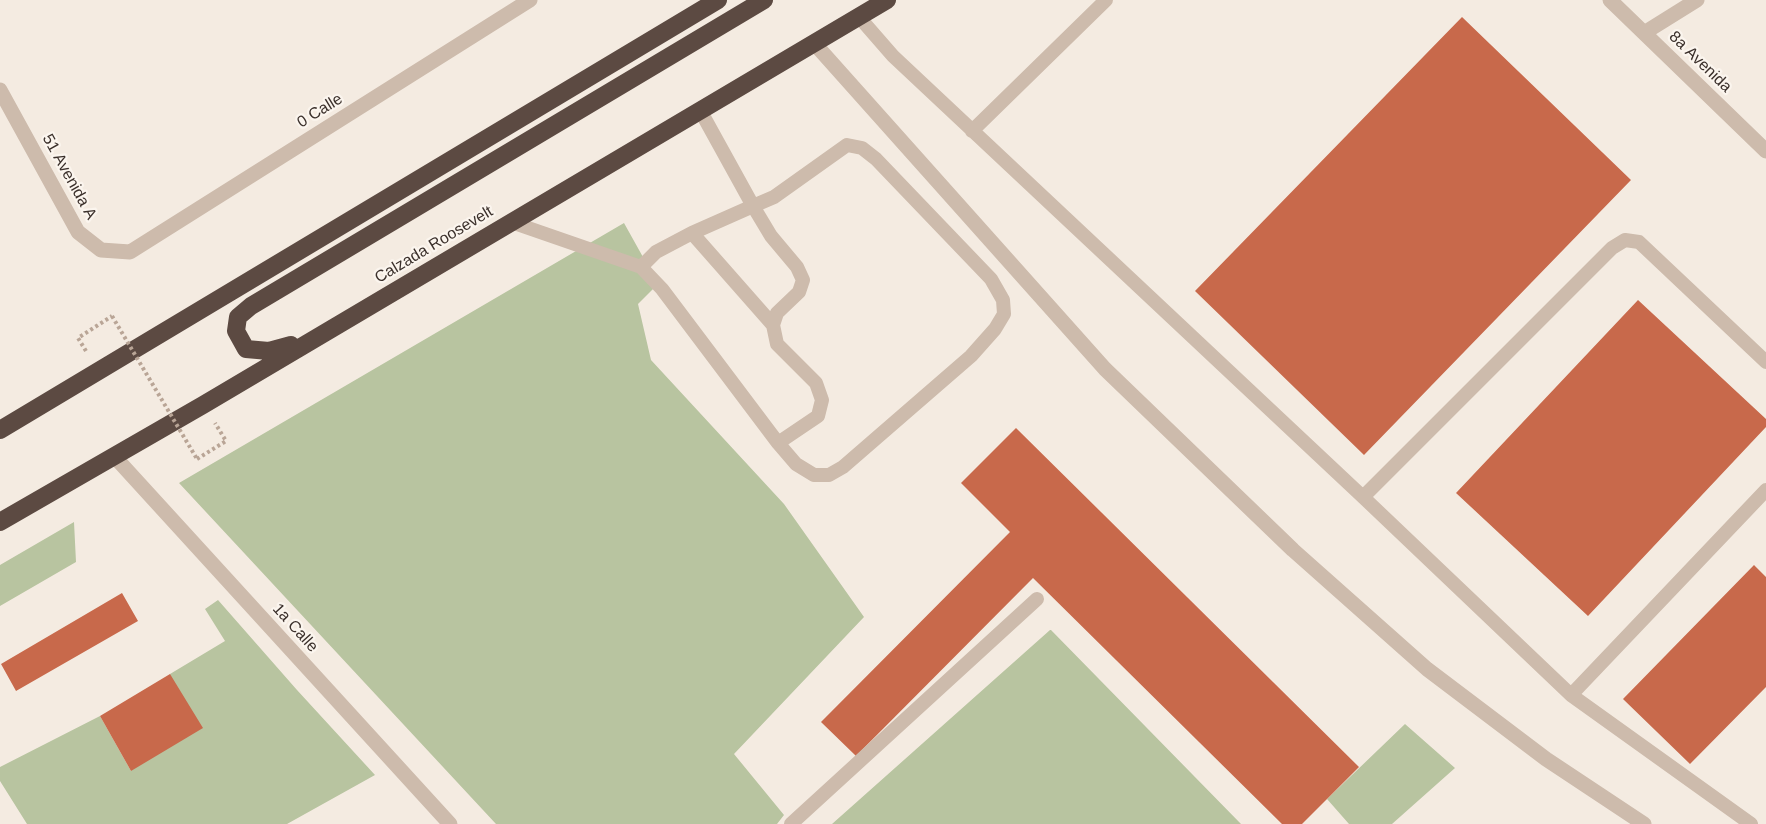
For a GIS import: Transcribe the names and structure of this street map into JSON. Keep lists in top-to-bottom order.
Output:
{
  "streets": {
    "highway": ["Calzada Roosevelt"],
    "street": [
      "8a Avenida",
      "0 Calle",
      "51 Avenida A",
      "1a Calle"
    ]
  },
  "crossings": [
    ["0 Calle", "51 Avenida A"],
    ["Calzada Roosevelt", "1a Calle"]
  ]
}
